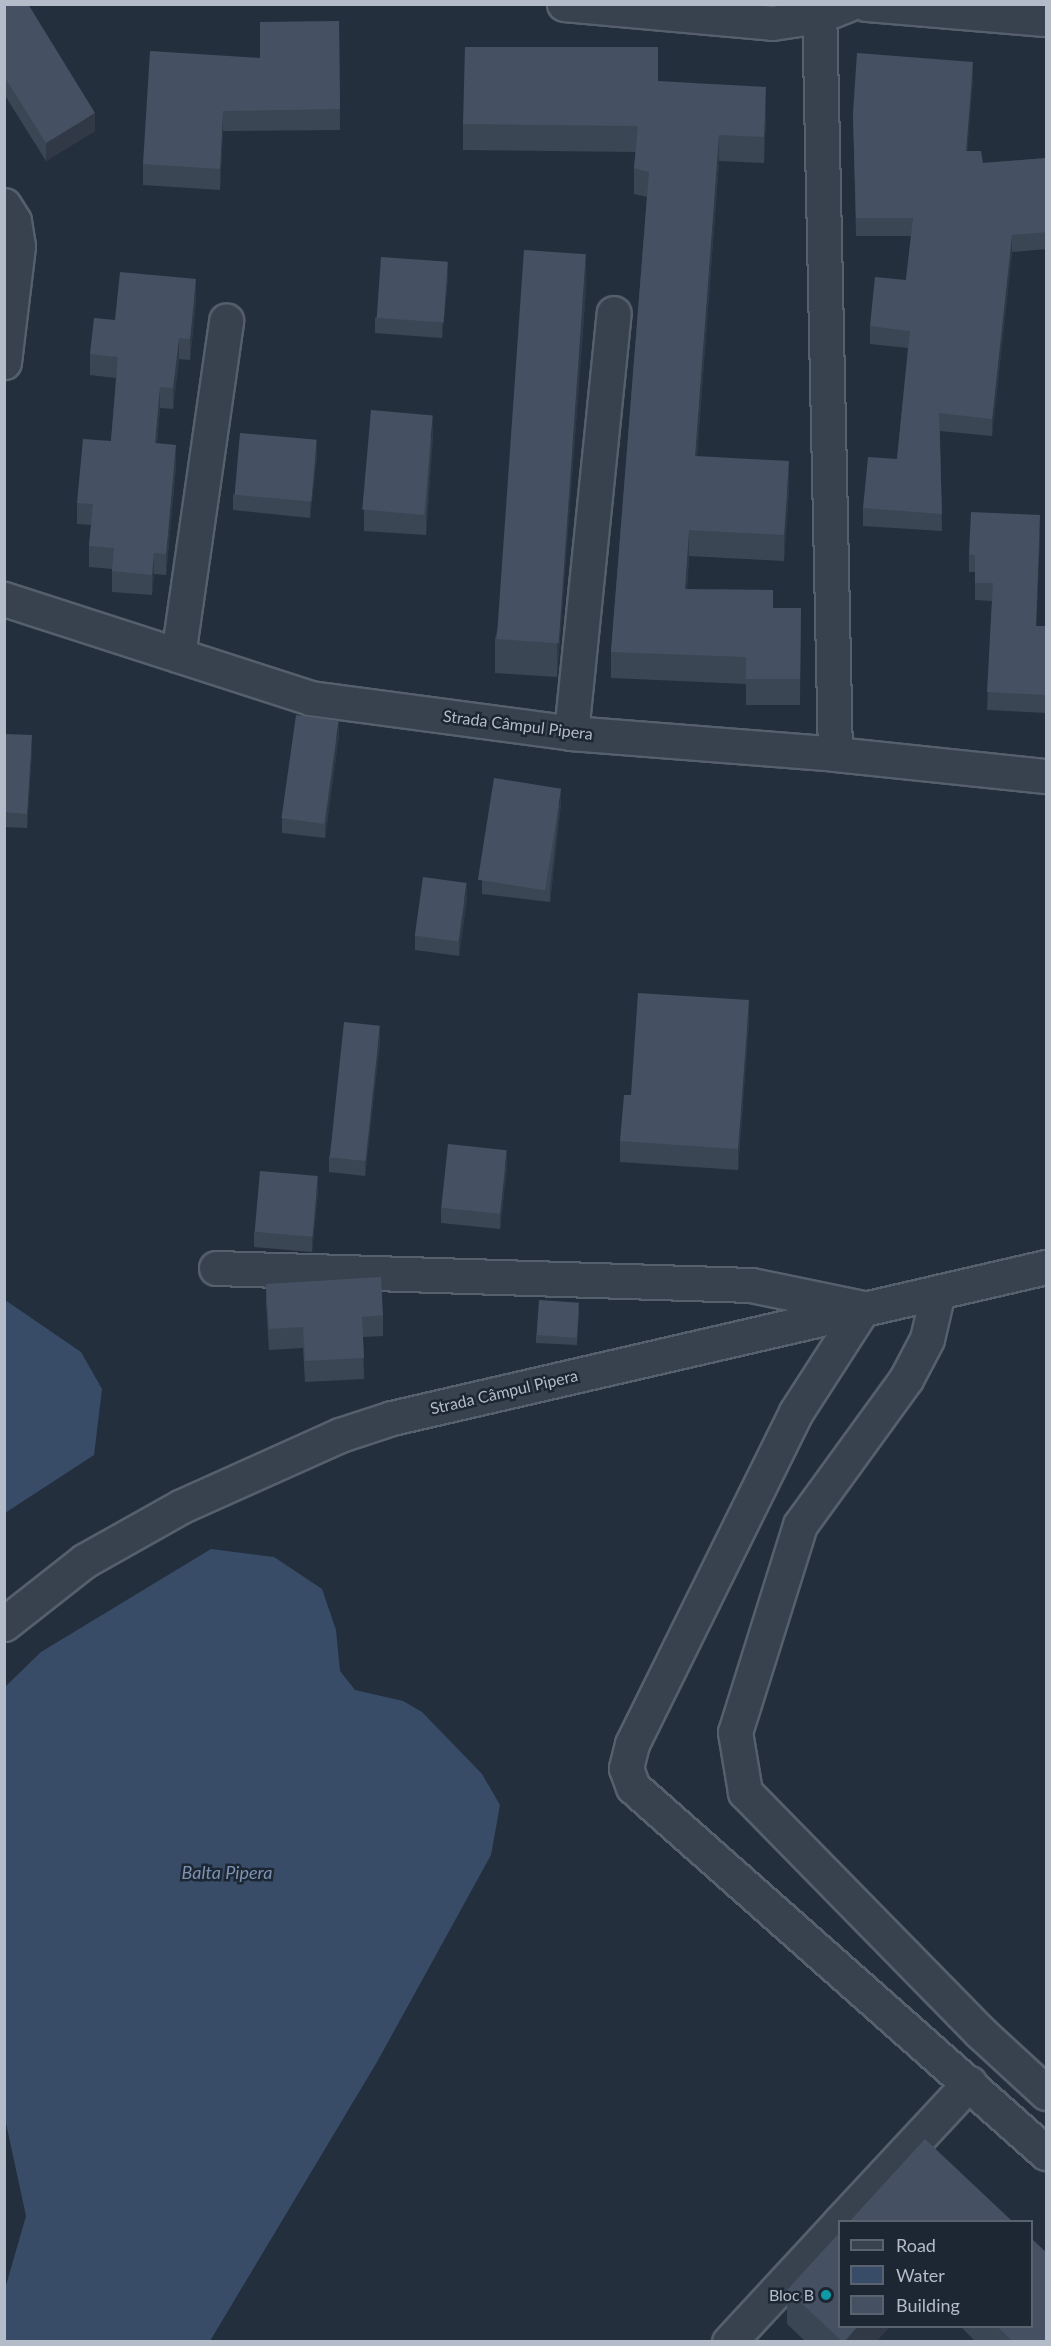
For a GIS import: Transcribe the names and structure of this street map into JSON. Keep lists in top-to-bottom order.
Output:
{
  "streets": {
    "street": ["Strada Câmpul Pipera"]
  },
  "water": ["Balta Pipera"],
  "places": ["Bloc B"],
  "legend": ["Road", "Water", "Building"]
}
